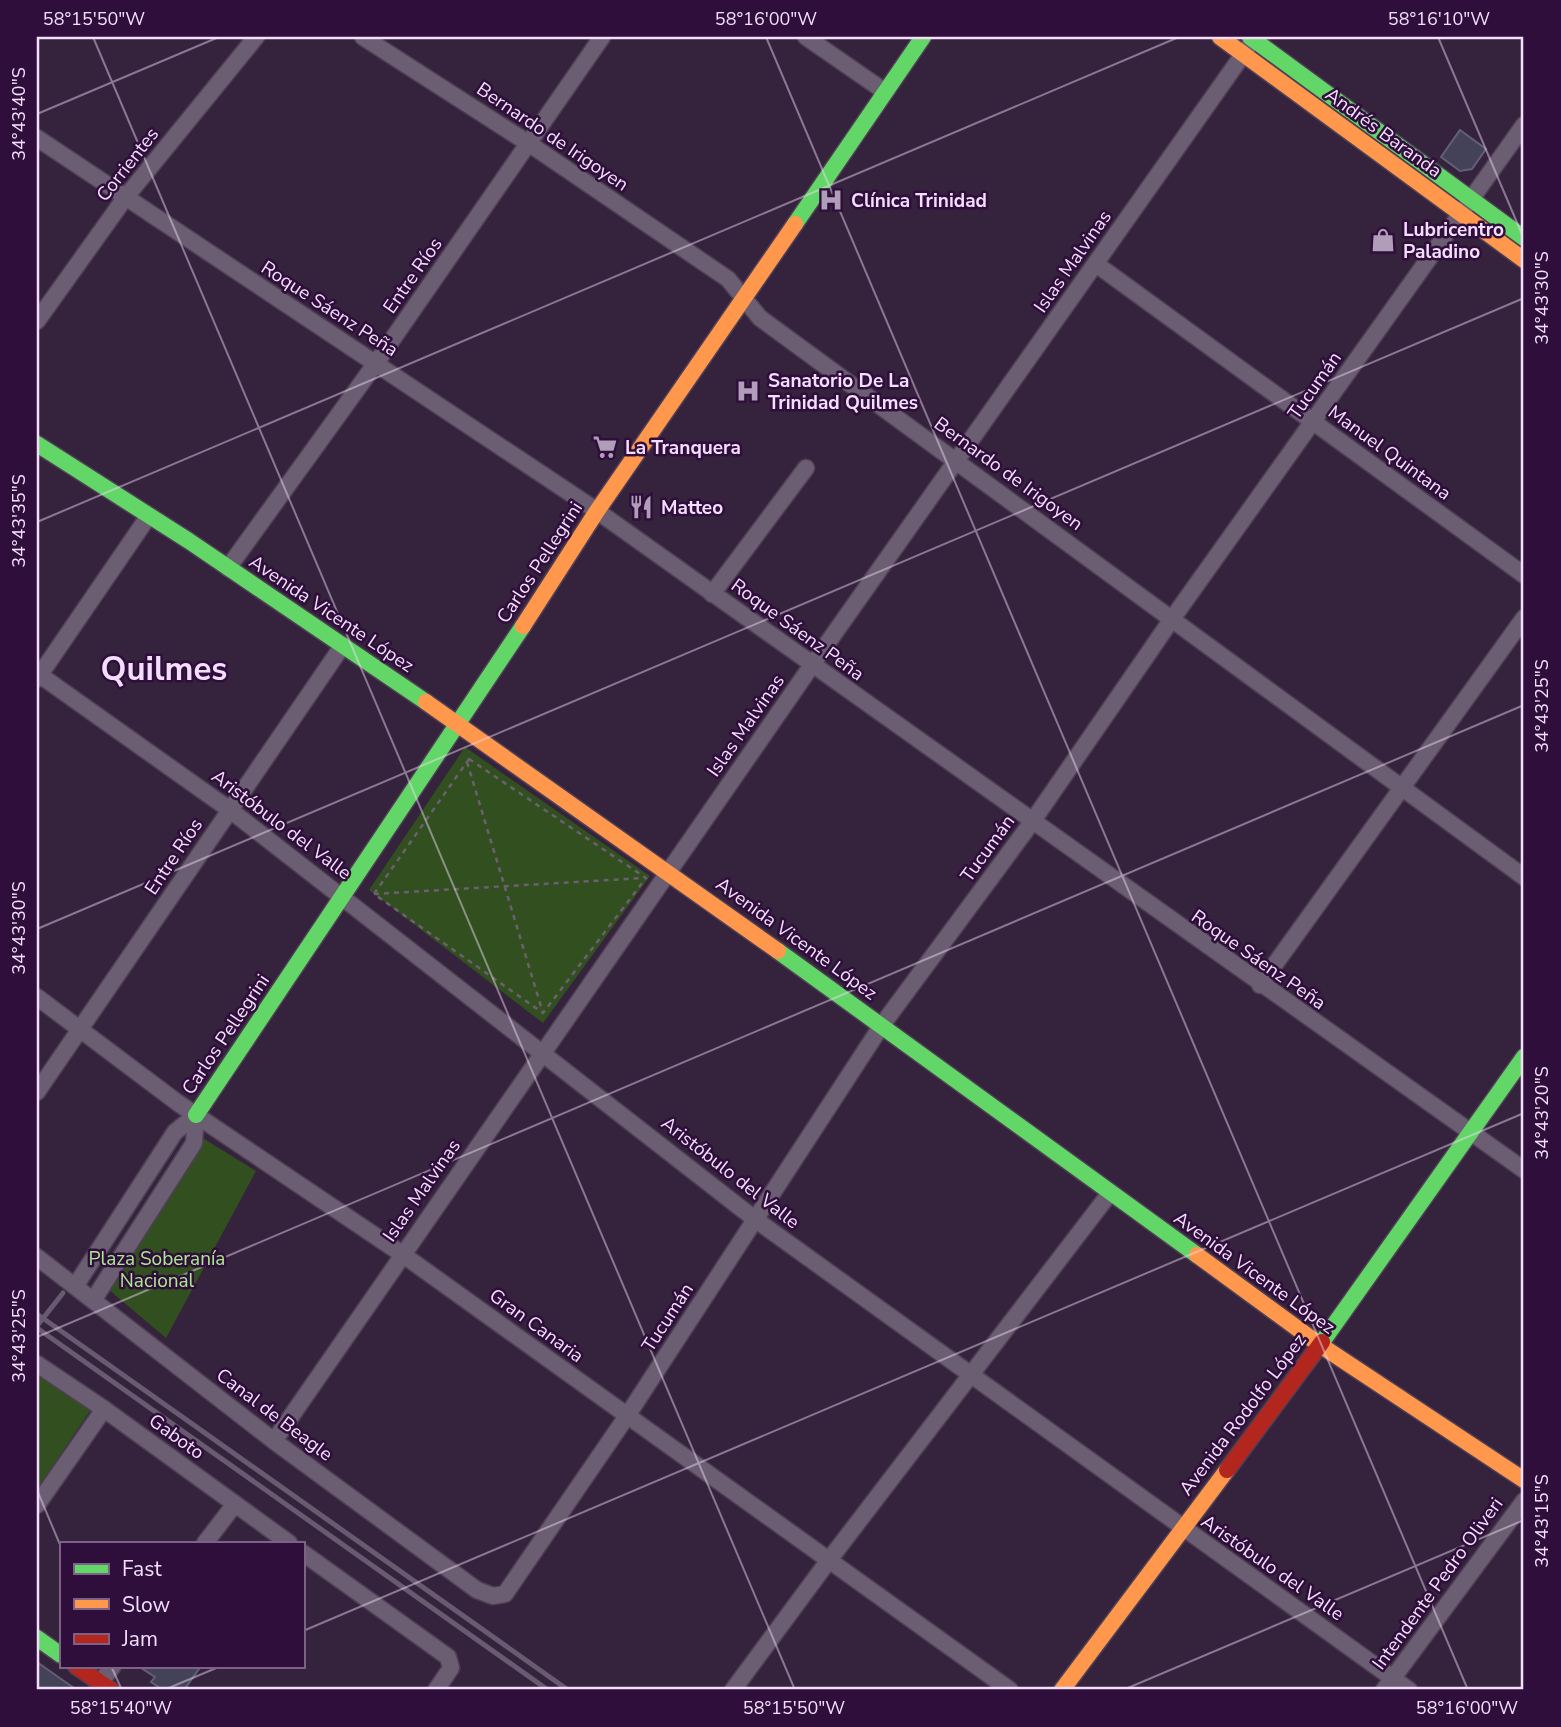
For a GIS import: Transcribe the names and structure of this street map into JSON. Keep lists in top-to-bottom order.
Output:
{
  "streets": {
    "main road": [
      "Andrés Baranda",
      "Carlos Pellegrini",
      "Avenida Vicente López",
      "Avenida Rodolfo López"
    ],
    "street": [
      "Bernardo de Irigoyen",
      "Corrientes",
      "Islas Malvinas",
      "Entre Ríos",
      "Roque Sáenz Peña",
      "Tucumán",
      "Manuel Quintana",
      "Aristóbulo del Valle",
      "Gran Canaria",
      "Canal de Beagle",
      "Gaboto",
      "Intendente Pedro Oliveri"
    ]
  },
  "crossings": [
    ["Andrés Baranda", "Islas Malvinas"],
    ["Andrés Baranda", "Tucumán"],
    ["Bernardo de Irigoyen", "Islas Malvinas"],
    ["Bernardo de Irigoyen", "Entre Ríos"],
    ["Bernardo de Irigoyen", "Tucumán"],
    ["Bernardo de Irigoyen", "Carlos Pellegrini"],
    ["Corrientes", "Roque Sáenz Peña"],
    ["Islas Malvinas", "Roque Sáenz Peña"],
    ["Islas Malvinas", "Manuel Quintana"],
    ["Islas Malvinas", "Avenida Vicente López"],
    ["Islas Malvinas", "Aristóbulo del Valle"],
    ["Islas Malvinas", "Gran Canaria"],
    ["Islas Malvinas", "Canal de Beagle"],
    ["Entre Ríos", "Roque Sáenz Peña"],
    ["Entre Ríos", "Avenida Vicente López"],
    ["Entre Ríos", "Aristóbulo del Valle"],
    ["Entre Ríos", "Gran Canaria"],
    ["Roque Sáenz Peña", "Tucumán"],
    ["Roque Sáenz Peña", "Carlos Pellegrini"],
    ["Roque Sáenz Peña", "Avenida Rodolfo López"],
    ["Tucumán", "Manuel Quintana"],
    ["Tucumán", "Avenida Vicente López"],
    ["Tucumán", "Aristóbulo del Valle"],
    ["Tucumán", "Gran Canaria"],
    ["Tucumán", "Canal de Beagle"],
    ["Carlos Pellegrini", "Avenida Vicente López"],
    ["Carlos Pellegrini", "Aristóbulo del Valle"],
    ["Carlos Pellegrini", "Gran Canaria"],
    ["Carlos Pellegrini", "Canal de Beagle"],
    ["Avenida Vicente López", "Avenida Rodolfo López"],
    ["Aristóbulo del Valle", "Avenida Rodolfo López"],
    ["Aristóbulo del Valle", "Intendente Pedro Oliveri"]
  ],
  "districts": ["Quilmes"],
  "parks": ["Plaza Soberanía Nacional"],
  "places": {
    "hospital": ["Clínica Trinidad", "Sanatorio De La Trinidad Quilmes"],
    "shop": ["Lubricentro Paladino"],
    "supermarket": ["La Tranquera"],
    "restaurant": ["Matteo"]
  },
  "legend": ["Fast", "Slow", "Jam"],
  "coordinates": [
    "58°15'50\"W",
    "58°16'00\"W",
    "58°16'10\"W",
    "34°43'40\"S",
    "34°43'30\"S",
    "34°43'35\"S",
    "34°43'25\"S",
    "34°43'20\"S",
    "34°43'15\"S",
    "58°15'40\"W"
  ]
}
